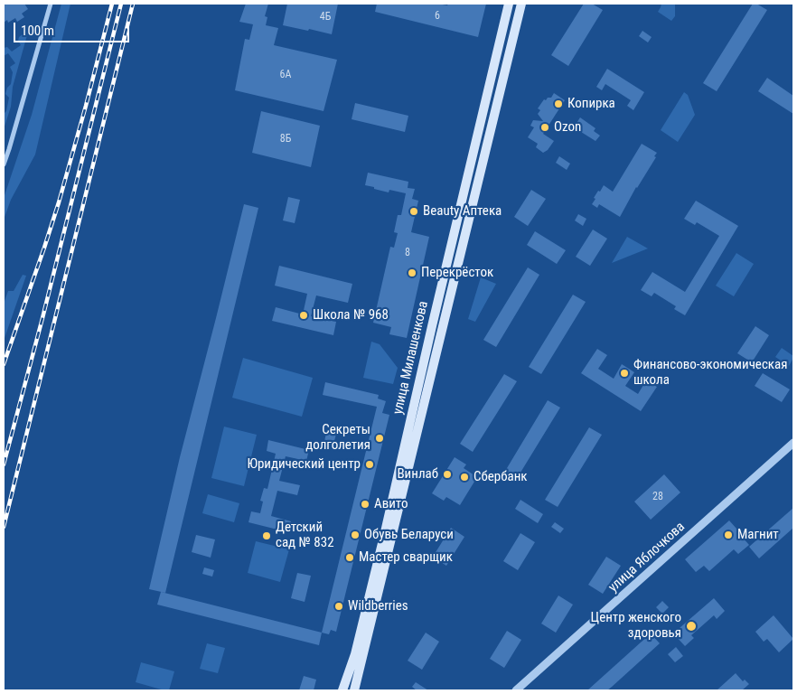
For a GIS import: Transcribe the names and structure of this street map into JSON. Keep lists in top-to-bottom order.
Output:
{
  "streets": {
    "main road": ["улица Милашенкова"],
    "street": ["улица Яблочкова"]
  },
  "places": [
    "Копирка",
    "Ozon",
    "Beauty Аптека",
    "Перекрёсток",
    "Школа № 968",
    "Финансово-экономическая школа",
    "Секреты долголетия",
    "Юридический центр",
    "Винлаб",
    "Сбербанк",
    "Авито",
    "Обувь Беларуси",
    "Магнит",
    "Детский сад № 832",
    "Мастер сварщик",
    "Wildberries",
    "Центр женского здоровья"
  ],
  "house_numbers": [
    "6",
    "4Б",
    "6А",
    "8Б",
    "8",
    "28"
  ],
  "scale_bar": "100 m"
}
